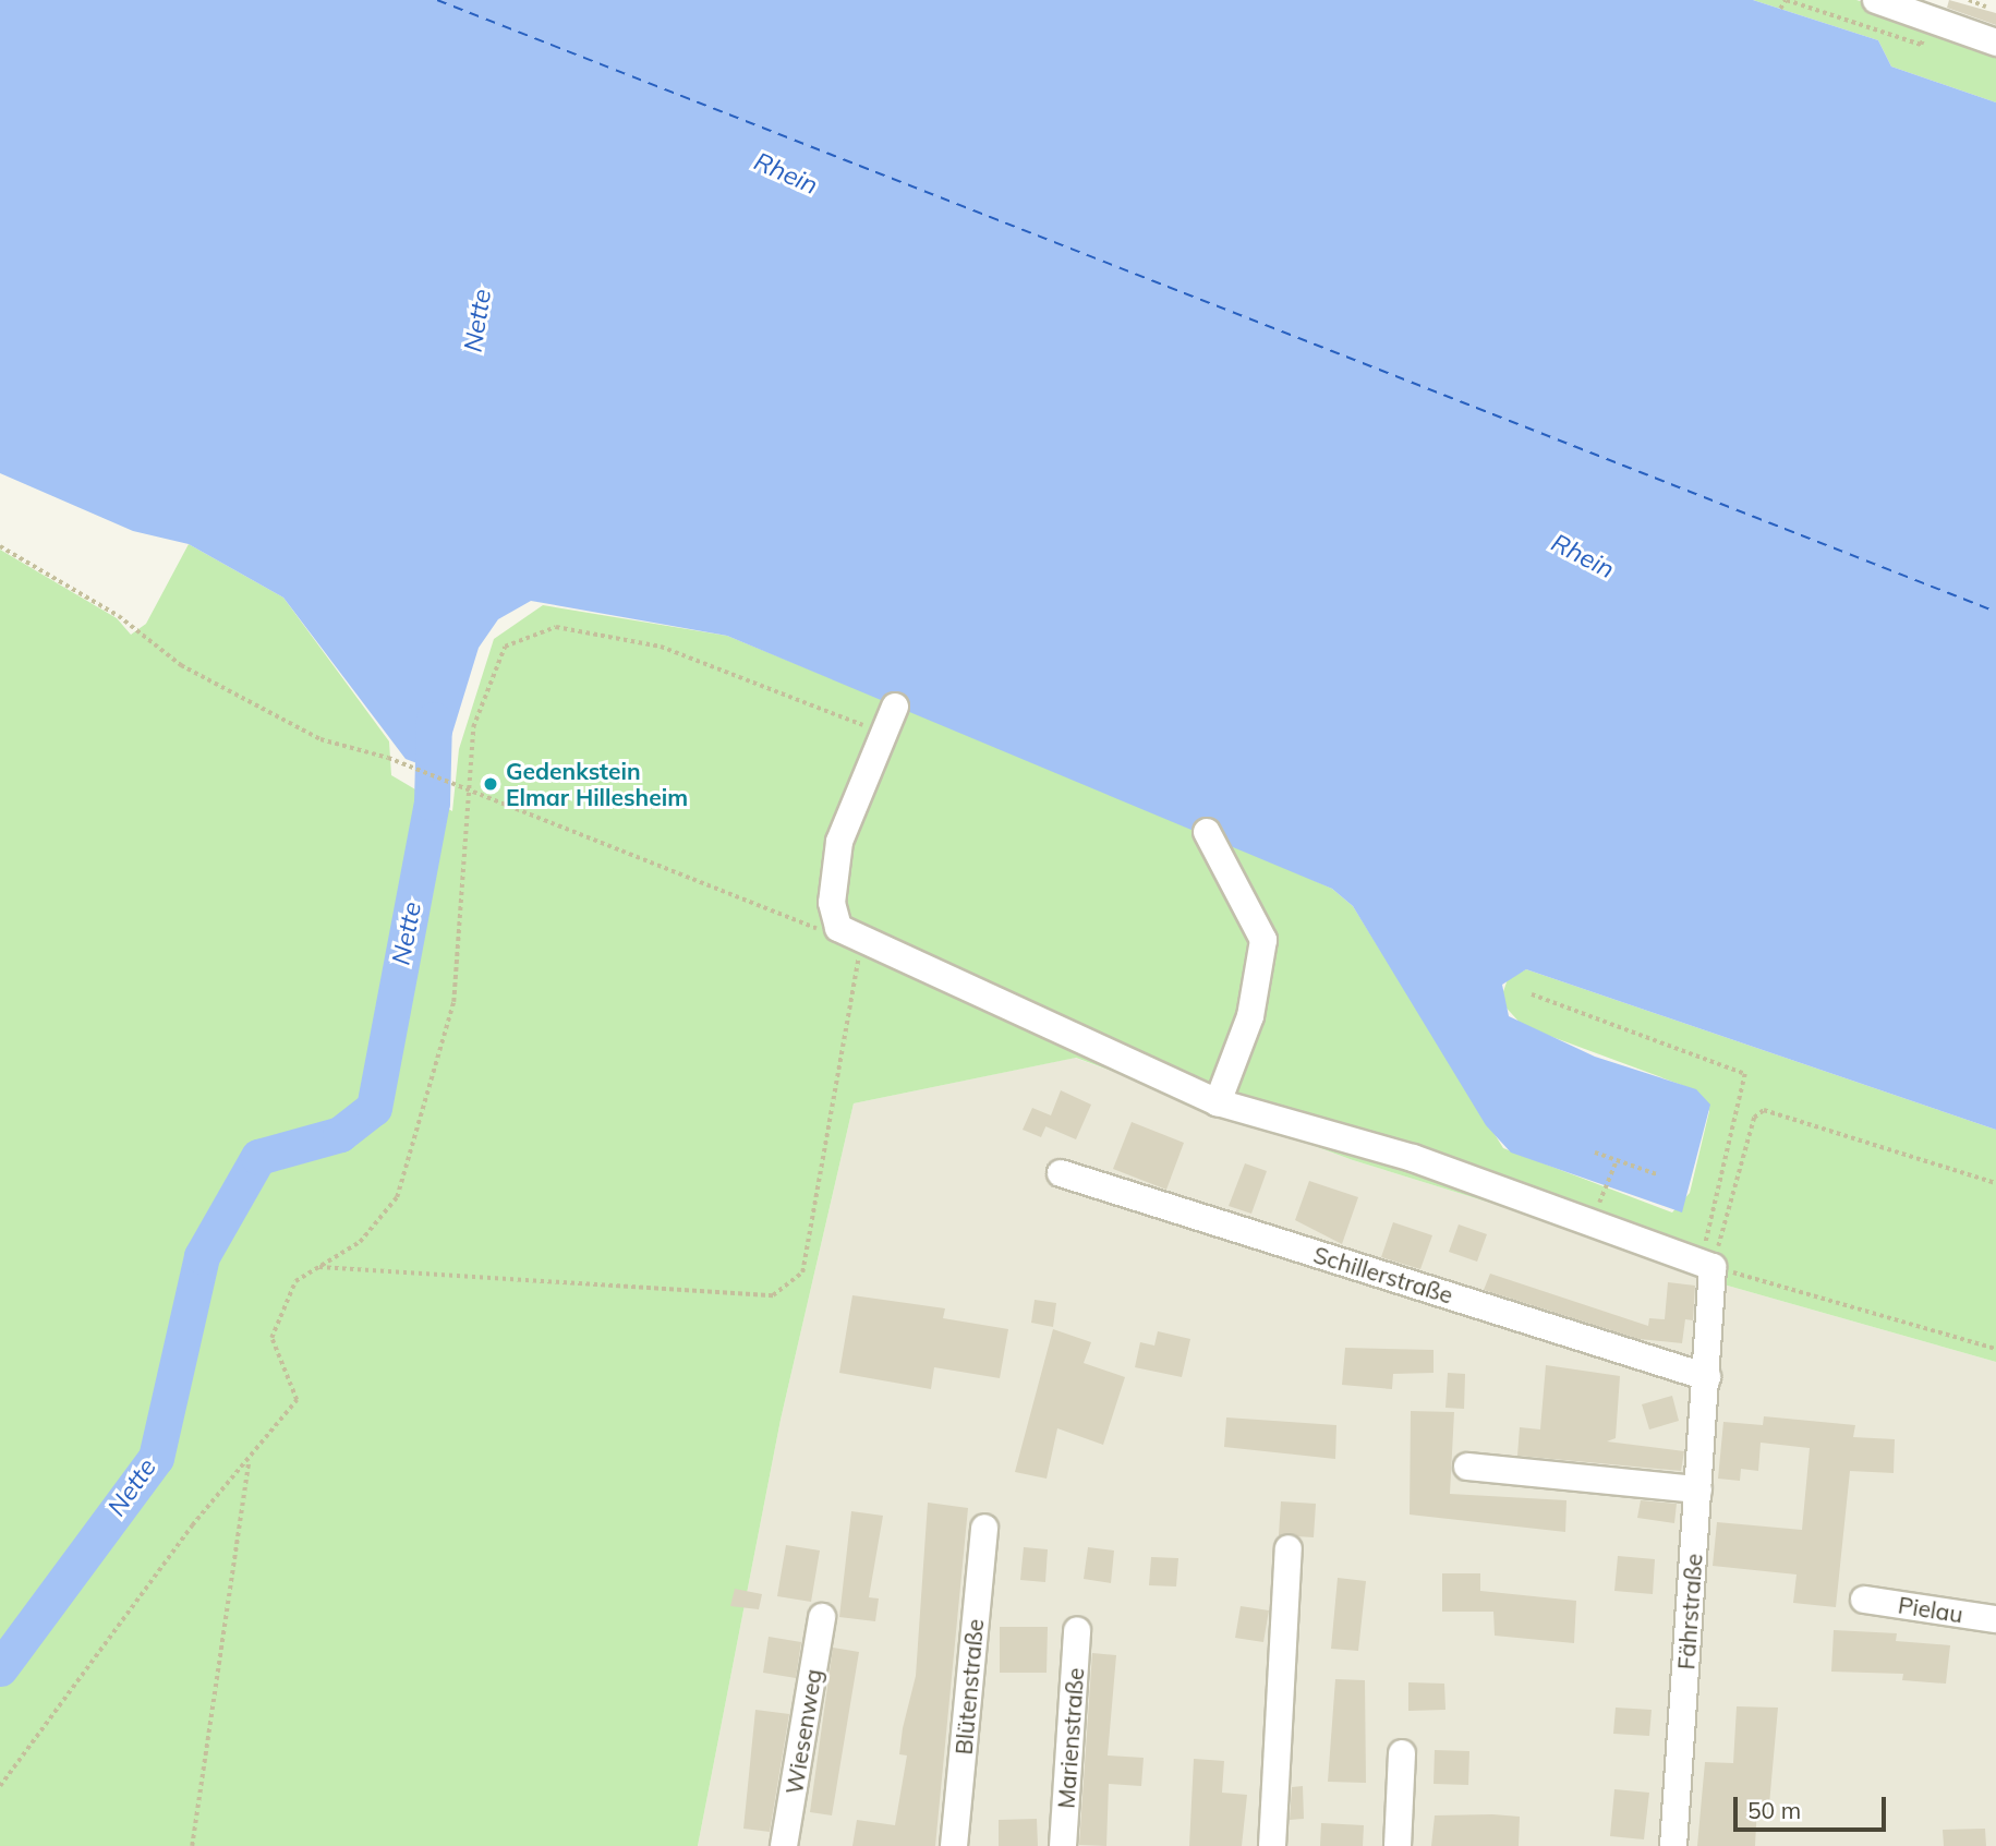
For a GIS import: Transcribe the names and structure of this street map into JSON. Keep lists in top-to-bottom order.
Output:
{
  "streets": {
    "street": [
      "Schillerstraße",
      "Pielau",
      "Fährstraße",
      "Blütenstraße",
      "Wiesenweg",
      "Marienstraße"
    ]
  },
  "crossings": [
    ["Schillerstraße", "Fährstraße"]
  ],
  "water": ["Rhein", "Nette"],
  "places": ["Gedenkstein Elmar Hillesheim"],
  "scale_bar": "50 m"
}
